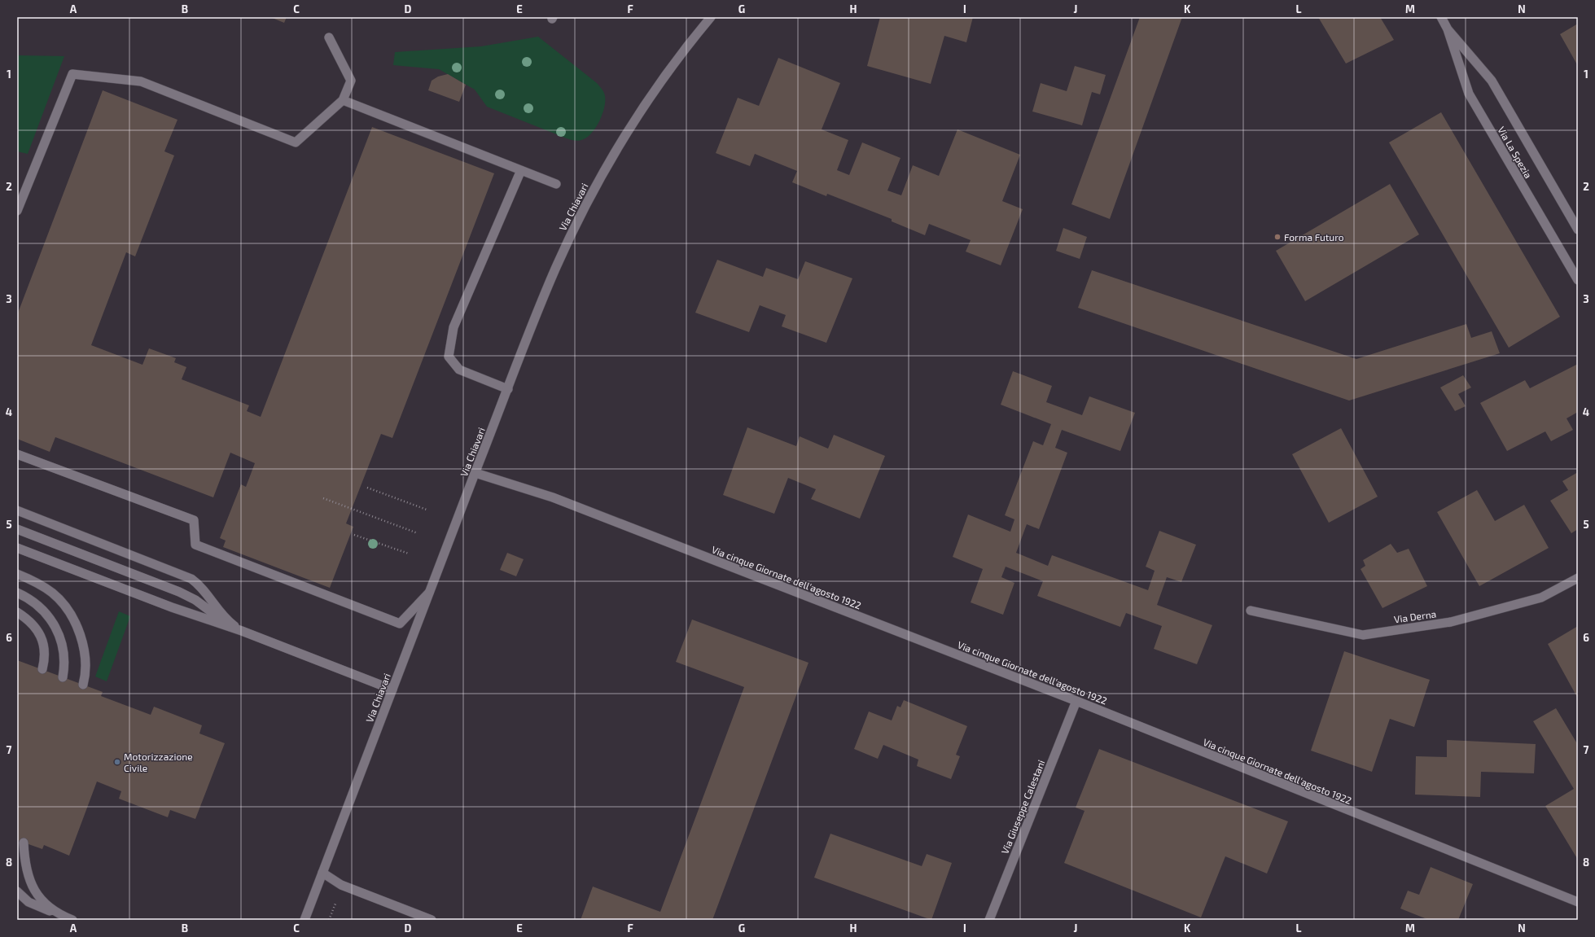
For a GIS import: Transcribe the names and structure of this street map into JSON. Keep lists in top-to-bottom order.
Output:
{
  "streets": {
    "street": [
      "Via La Spezia",
      "Via Chiavari",
      "Via cinque Giornate dell'agosto 1922",
      "Via Derna",
      "Via Giuseppe Calestani"
    ]
  },
  "crossings": [
    ["Via Chiavari", "Via cinque Giornate dell'agosto 1922"],
    ["Via cinque Giornate dell'agosto 1922", "Via Giuseppe Calestani"]
  ],
  "places": ["Forma Futuro", "Motorizzazione Civile"],
  "grid": {
    "columns": [
      "A",
      "B",
      "C",
      "D",
      "E",
      "F",
      "G",
      "H",
      "I",
      "J",
      "K",
      "L",
      "M",
      "N"
    ],
    "rows": [
      "1",
      "2",
      "3",
      "4",
      "5",
      "6",
      "7",
      "8"
    ]
  }
}
